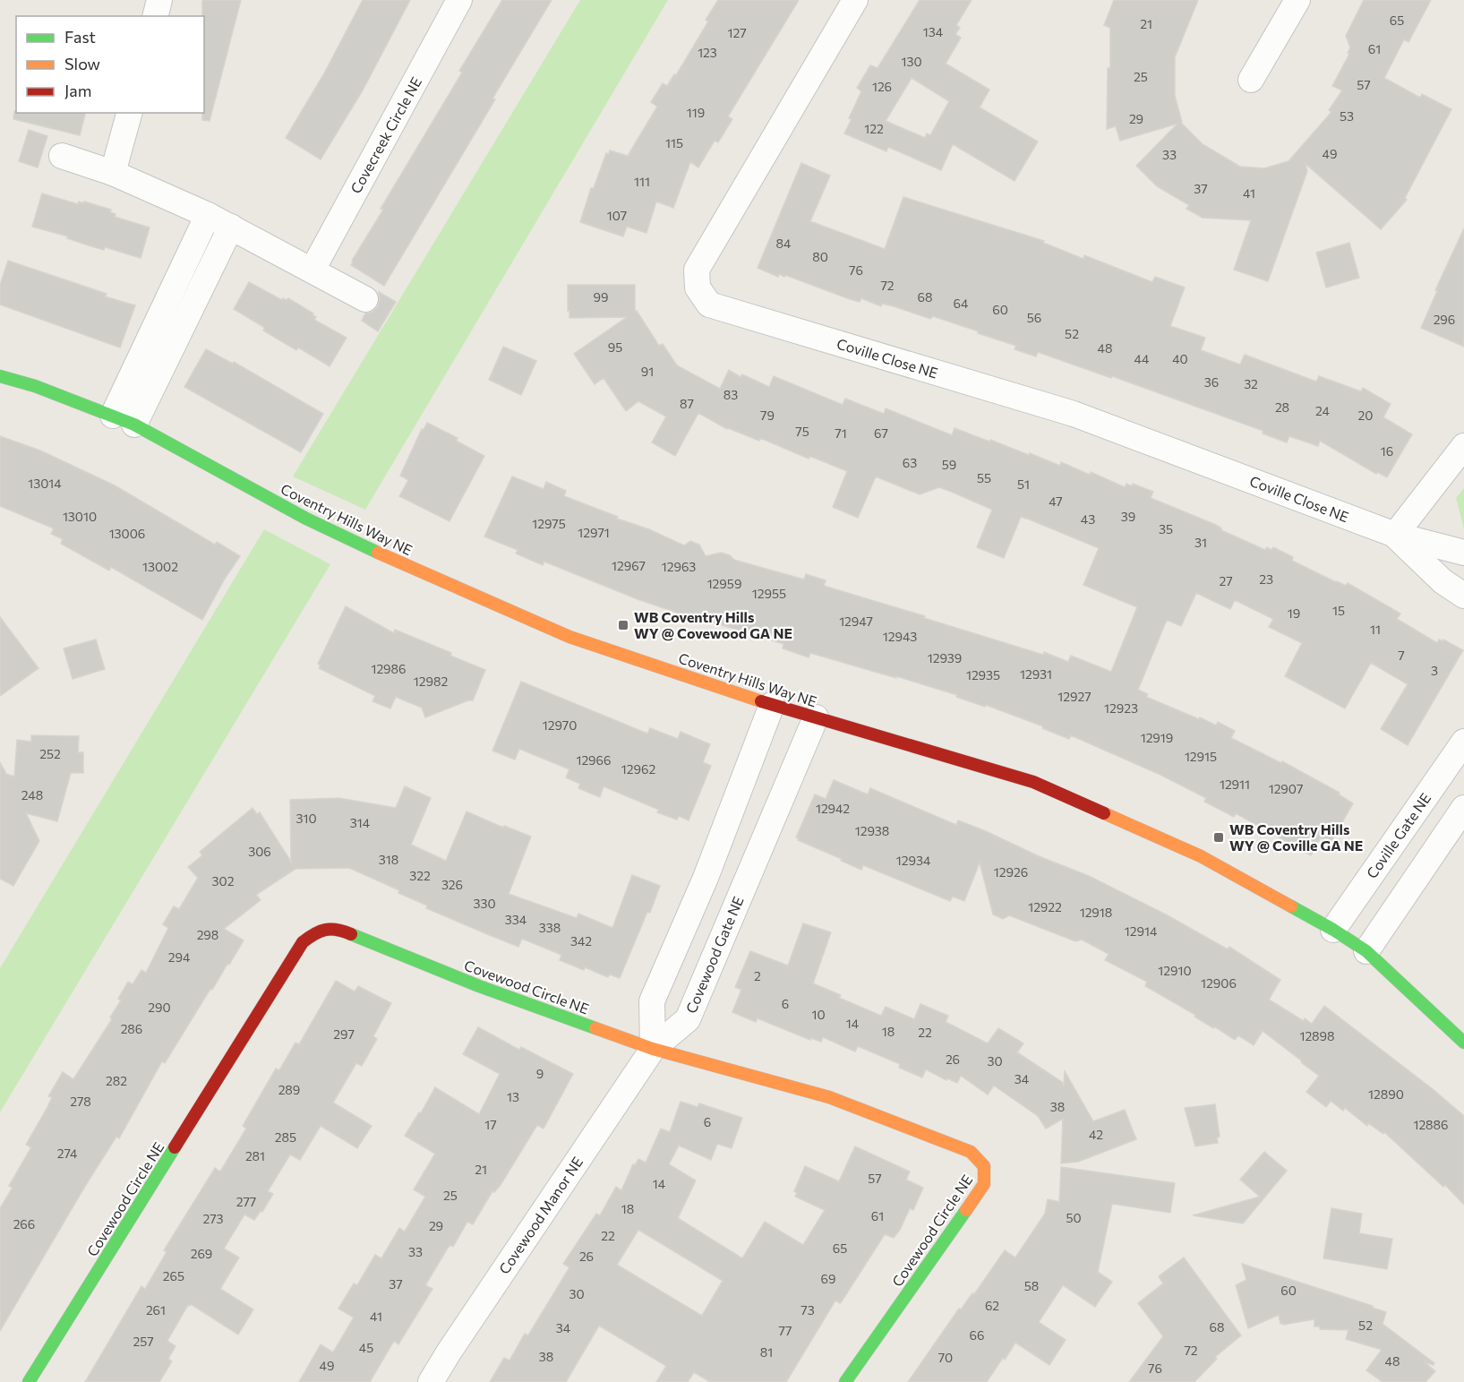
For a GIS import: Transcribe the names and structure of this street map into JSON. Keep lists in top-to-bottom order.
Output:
{
  "streets": {
    "street": [
      "Covecreek Circle NE",
      "Coville Close NE",
      "Coventry Hills Way NE",
      "Coville Gate NE",
      "Covewood Gate NE",
      "Covewood Circle NE",
      "Covewood Manor NE"
    ]
  },
  "crossings": [
    ["Coventry Hills Way NE", "Coville Gate NE"],
    ["Coventry Hills Way NE", "Covewood Gate NE"],
    ["Covewood Gate NE", "Covewood Circle NE"],
    ["Covewood Gate NE", "Covewood Manor NE"],
    ["Covewood Circle NE", "Covewood Manor NE"]
  ],
  "places": {
    "transit": ["WB Coventry Hills WY @ Covewood GA NE", "WB Coventry Hills WY @ Coville GA NE"]
  },
  "house_numbers": [
    "65",
    "21",
    "134",
    "127",
    "61",
    "123",
    "130",
    "25",
    "57",
    "126",
    "119",
    "53",
    "29",
    "122",
    "115",
    "49",
    "33",
    "111",
    "37",
    "41",
    "107",
    "84",
    "80",
    "76",
    "72",
    "99",
    "68",
    "64",
    "60",
    "56",
    "296",
    "52",
    "95",
    "48",
    "44",
    "40",
    "91",
    "36",
    "32",
    "83",
    "87",
    "28",
    "24",
    "79",
    "20",
    "75",
    "71",
    "67",
    "16",
    "63",
    "59",
    "55",
    "13014",
    "51",
    "47",
    "13010",
    "39",
    "43",
    "12975",
    "35",
    "12971",
    "13006",
    "31",
    "12967",
    "13002",
    "12963",
    "23",
    "27",
    "12959",
    "12955",
    "15",
    "19",
    "12947",
    "11",
    "12943",
    "7",
    "12939",
    "12986",
    "3",
    "12931",
    "12935",
    "12982",
    "12927",
    "12923",
    "12970",
    "12919",
    "252",
    "12915",
    "12966",
    "12962",
    "12911",
    "12907",
    "248",
    "12942",
    "310",
    "314",
    "12938",
    "306",
    "318",
    "12934",
    "12926",
    "322",
    "302",
    "326",
    "330",
    "12922",
    "12918",
    "334",
    "338",
    "12914",
    "298",
    "342",
    "294",
    "12910",
    "2",
    "12906",
    "6",
    "290",
    "10",
    "14",
    "286",
    "18",
    "22",
    "297",
    "12898",
    "26",
    "30",
    "9",
    "34",
    "282",
    "289",
    "12890",
    "13",
    "278",
    "38",
    "6",
    "17",
    "12886",
    "42",
    "285",
    "274",
    "281",
    "21",
    "57",
    "14",
    "25",
    "277",
    "18",
    "61",
    "50",
    "273",
    "266",
    "29",
    "22",
    "65",
    "33",
    "269",
    "26",
    "265",
    "69",
    "37",
    "58",
    "60",
    "30",
    "62",
    "261",
    "73",
    "41",
    "52",
    "68",
    "34",
    "77",
    "66",
    "257",
    "45",
    "72",
    "81",
    "38",
    "70",
    "48",
    "49",
    "76"
  ],
  "legend": ["Fast", "Slow", "Jam"]
}
